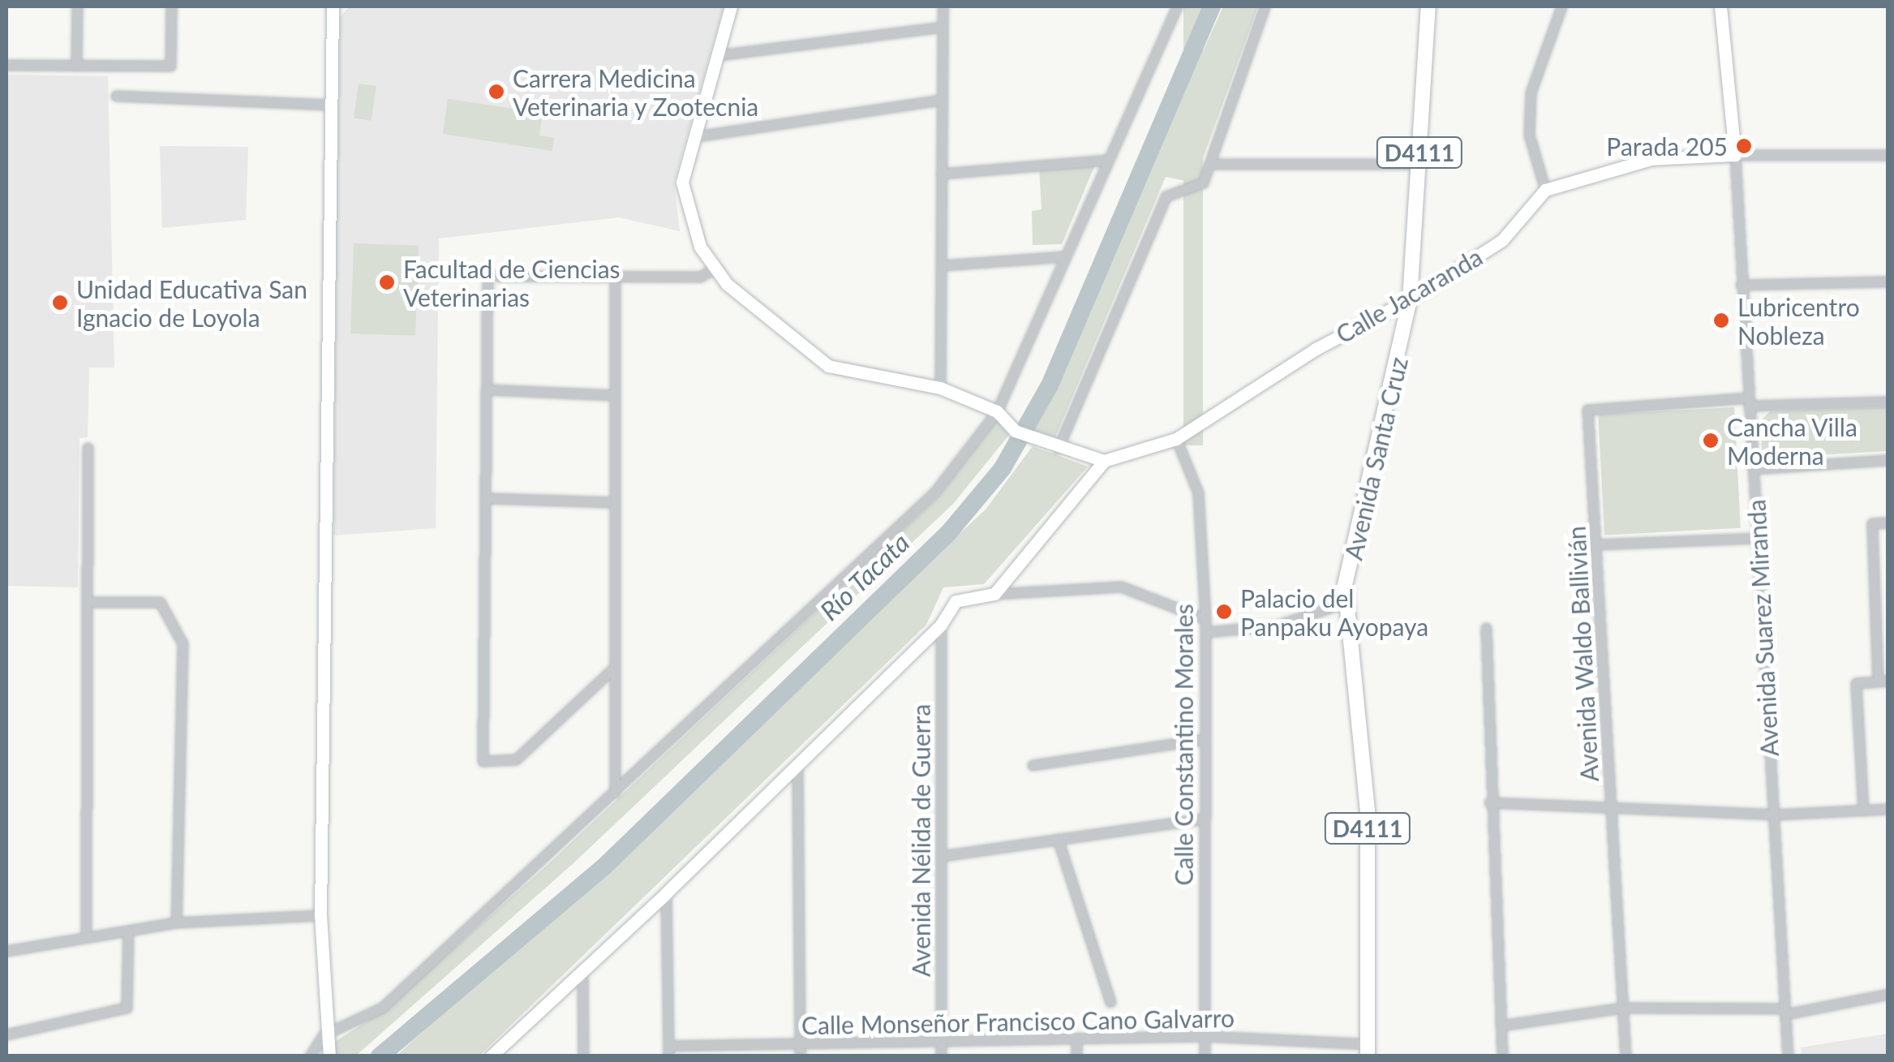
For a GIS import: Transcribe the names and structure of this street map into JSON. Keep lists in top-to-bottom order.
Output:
{
  "streets": {
    "main road": ["D4111", "Avenida Santa Cruz"],
    "street": [
      "Calle Jacaranda",
      "Avenida Suarez Miranda",
      "Avenida Waldo Ballivián",
      "Calle Constantino Morales",
      "Avenida Nélida de Guerra",
      "Calle Monseñor Francisco Cano Galvarro"
    ]
  },
  "crossings": [
    ["Calle Jacaranda", "Avenida Santa Cruz"],
    ["Calle Jacaranda", "Calle Constantino Morales"],
    ["Avenida Santa Cruz", "Calle Monseñor Francisco Cano Galvarro"],
    ["Avenida Suarez Miranda", "Avenida Waldo Ballivián"],
    ["Calle Constantino Morales", "Calle Monseñor Francisco Cano Galvarro"],
    ["Avenida Nélida de Guerra", "Calle Monseñor Francisco Cano Galvarro"]
  ],
  "water": ["Río Tacata"],
  "places": [
    "Carrera Medicina Veterinaria y Zootecnia",
    "Parada 205",
    "Facultad de Ciencias Veterinarias",
    "Unidad Educativa San Ignacio de Loyola",
    "Lubricentro Nobleza",
    "Cancha Villa Moderna",
    "Palacio del Panpaku Ayopaya"
  ]
}
